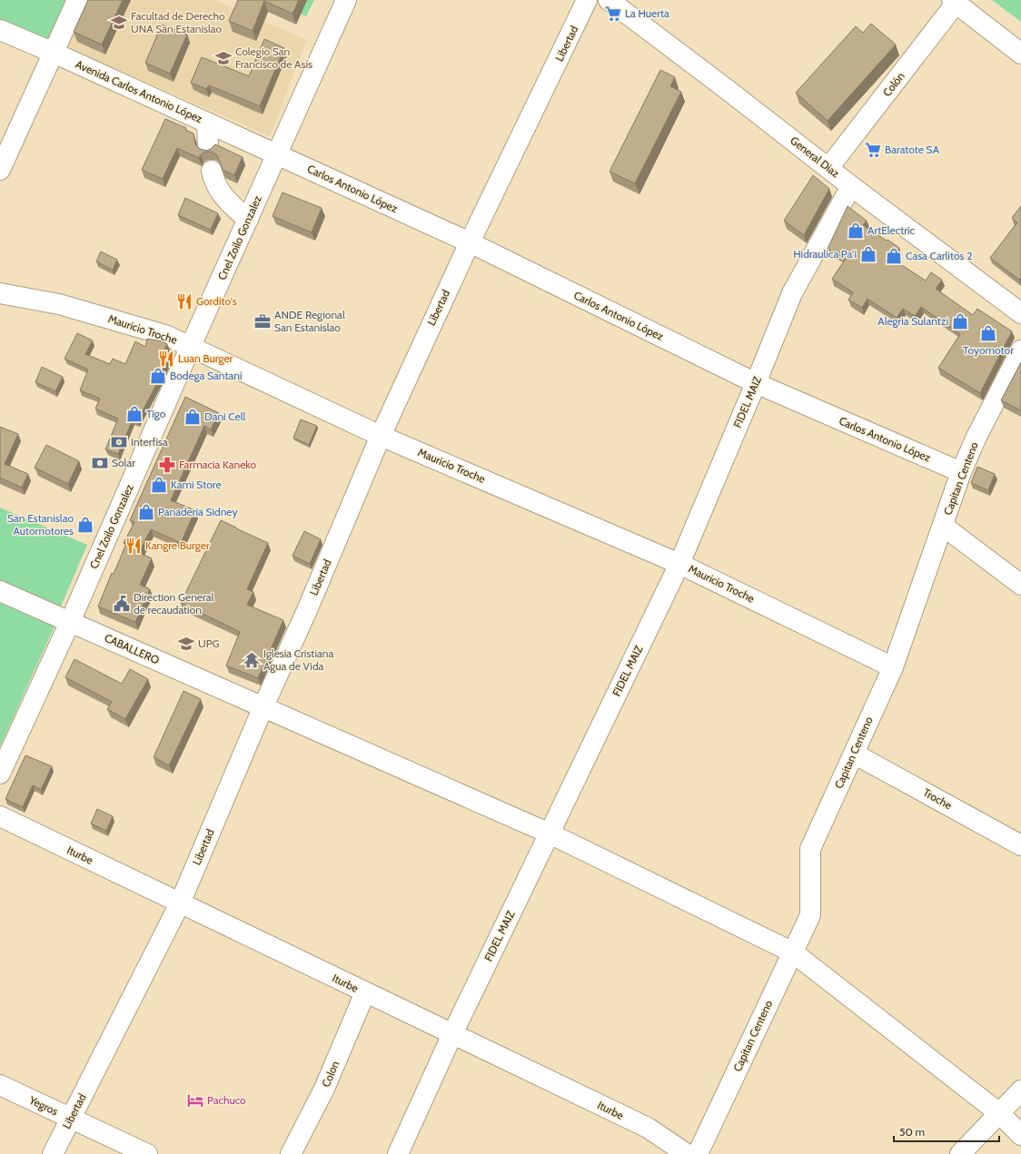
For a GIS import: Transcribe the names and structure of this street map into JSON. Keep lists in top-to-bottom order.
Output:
{
  "streets": {
    "street": [
      "Libertad",
      "Colón",
      "Avenida Carlos Antonio López",
      "General Diaz",
      "Carlos Antonio López",
      "Cnel Zoilo Gonzalez",
      "Mauricio Troche",
      "FIDEL MAIZ",
      "Capitan Centeno",
      "CABALLERO",
      "Troche",
      "Iturbe",
      "Colon",
      "Yegros"
    ]
  },
  "crossings": [
    ["Libertad", "Carlos Antonio López"],
    ["Libertad", "Mauricio Troche"],
    ["Libertad", "CABALLERO"],
    ["Libertad", "Iturbe"],
    ["Libertad", "Yegros"],
    ["Colón", "General Diaz"],
    ["Avenida Carlos Antonio López", "Carlos Antonio López"],
    ["Avenida Carlos Antonio López", "Cnel Zoilo Gonzalez"],
    ["General Diaz", "FIDEL MAIZ"],
    ["Carlos Antonio López", "Cnel Zoilo Gonzalez"],
    ["Carlos Antonio López", "FIDEL MAIZ"],
    ["Carlos Antonio López", "Capitan Centeno"],
    ["Cnel Zoilo Gonzalez", "Mauricio Troche"],
    ["Cnel Zoilo Gonzalez", "CABALLERO"],
    ["Mauricio Troche", "FIDEL MAIZ"],
    ["Mauricio Troche", "Capitan Centeno"],
    ["FIDEL MAIZ", "CABALLERO"],
    ["FIDEL MAIZ", "Iturbe"],
    ["Capitan Centeno", "CABALLERO"],
    ["Capitan Centeno", "Troche"],
    ["Iturbe", "Colon"]
  ],
  "places": {
    "supermarket": ["La Huerta", "Baratote SA"],
    "school or university": ["Facultad de Derecho UNA San Estanislao", "Colegio San Francisco de Asís", "UPG"],
    "shop": [
      "ArtElectric",
      "Hidraulica Pa'i",
      "Casa Carlitos 2",
      "Alegria Sulantzi",
      "Toyomotor",
      "Bodega Santani",
      "Tigo",
      "Dani Cell",
      "Kami Store",
      "Panaderia Sidney",
      "San Estanislao Automotores"
    ],
    "restaurant": ["Gordito's", "Luan Burger", "Kangre Burger"],
    "office": ["ANDE Regional San Estanislao"],
    "bank": ["Interfisa", "Solar"],
    "pharmacy": ["Farmacia Kaneko"],
    "public building": ["Direction General de recaudation"],
    "temple": ["Iglesia Cristiana Agua de Vida"],
    "hotel": ["Pachuco"]
  },
  "scale_bar": "50 m"
}
